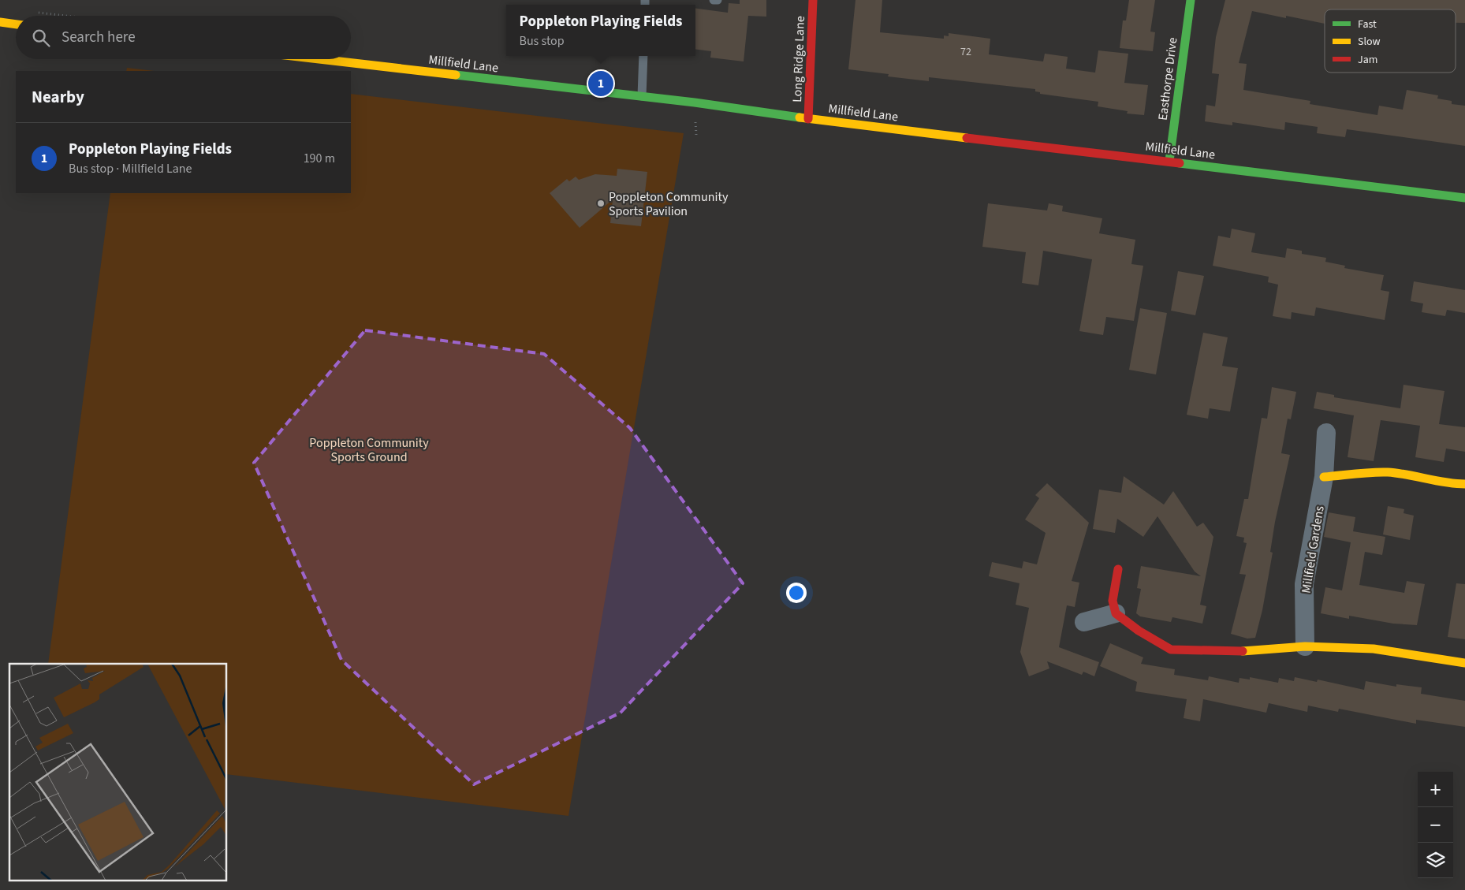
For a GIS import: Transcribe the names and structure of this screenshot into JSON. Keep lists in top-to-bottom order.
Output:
{
  "streets": {
    "street": [
      "Long Ridge Lane",
      "Millfield Lane",
      "Easthorpe Drive",
      "Millfield Gardens"
    ]
  },
  "crossings": [
    ["Long Ridge Lane", "Millfield Lane"],
    ["Millfield Lane", "Easthorpe Drive"]
  ],
  "parks": ["Poppleton Community Sports Ground"],
  "places": ["Poppleton Community Sports Pavilion"],
  "house_numbers": ["72"],
  "legend": ["Fast", "Slow", "Jam"],
  "page": {
    "popup": ["Poppleton Playing Fields", "Bus stop"],
    "search": "Search here",
    "pins": "1",
    "heading": "Nearby",
    "list": [
      {
        "mark": "1",
        "name": "Poppleton Playing Fields",
        "note": "Bus stop · Millfield Lane",
        "value": "190 m"
      }
    ],
    "map_buttons": ["+", "−"]
  }
}
